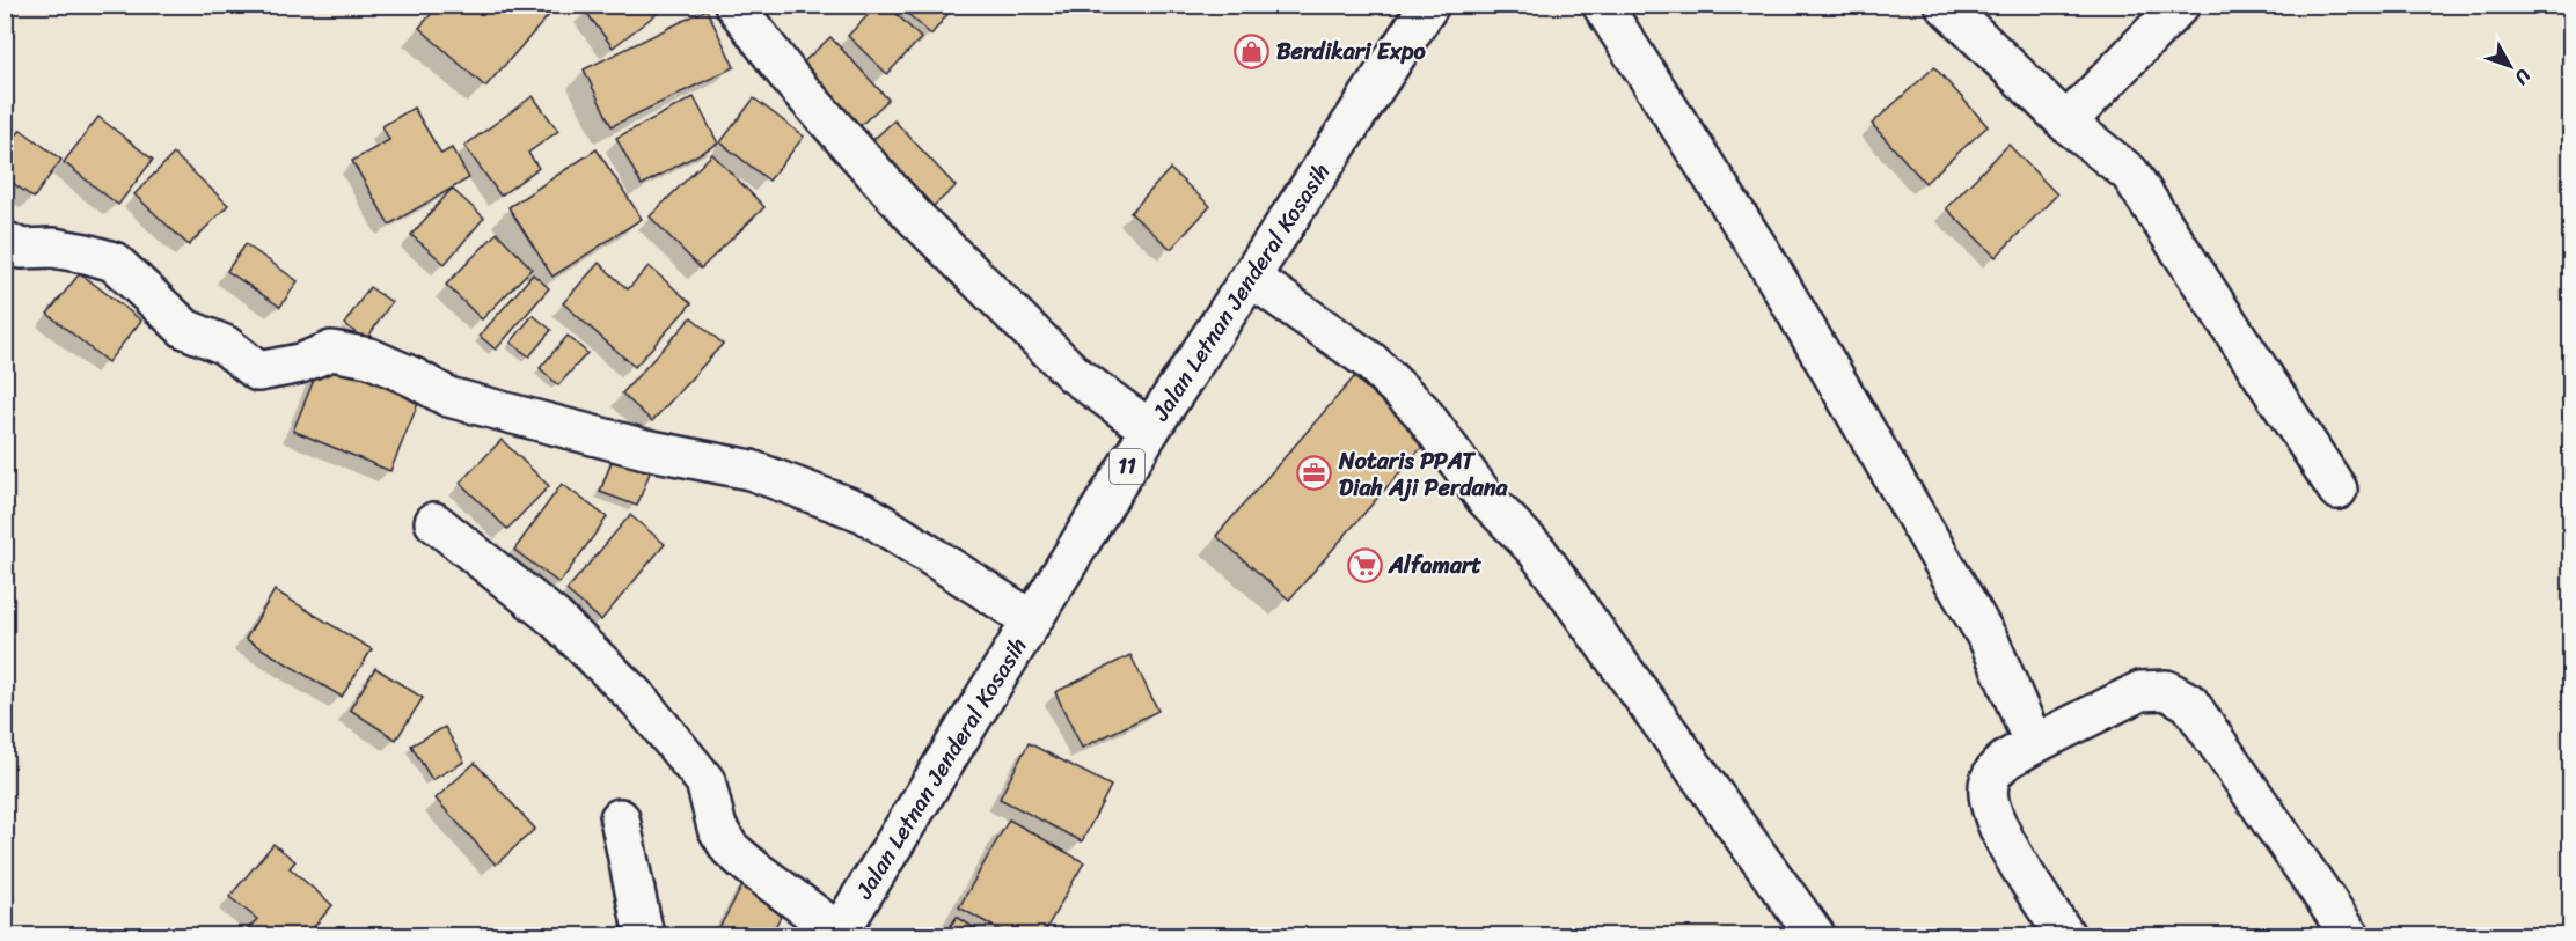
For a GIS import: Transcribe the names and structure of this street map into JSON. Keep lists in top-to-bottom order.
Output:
{
  "streets": {
    "main road": ["Jalan Letnan Jenderal Kosasih", "11"]
  },
  "places": {
    "shop": ["Berdikari Expo"],
    "office": ["Notaris PPAT Diah Aji Perdana"],
    "supermarket": ["Alfamart"]
  },
  "north": "bottom right"
}
